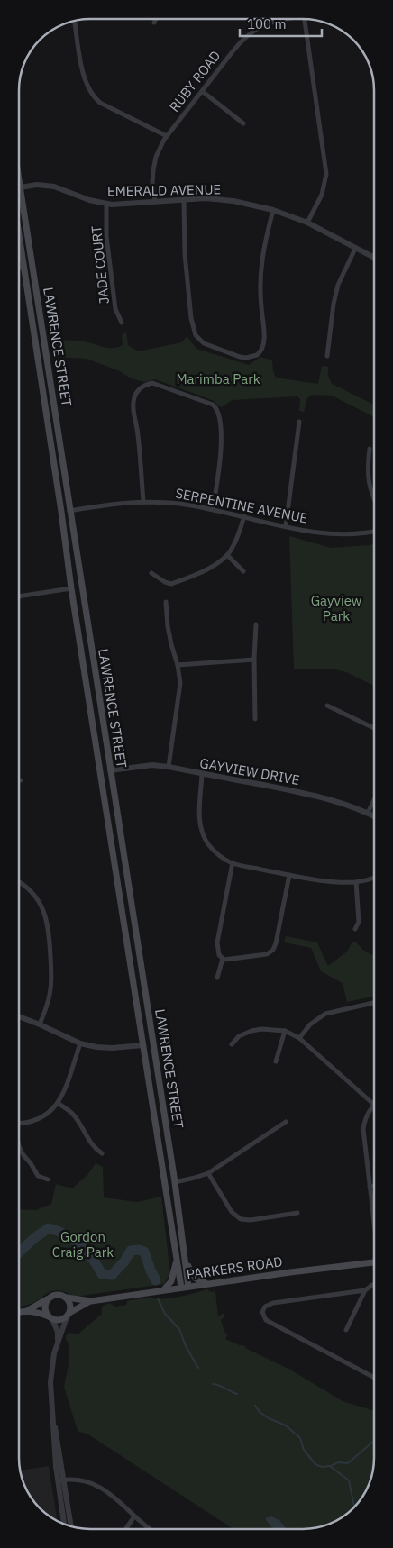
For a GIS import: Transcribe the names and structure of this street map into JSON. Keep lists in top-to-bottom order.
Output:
{
  "streets": {
    "main road": ["LAWRENCE STREET", "PARKERS ROAD"],
    "street": [
      "RUBY ROAD",
      "EMERALD AVENUE",
      "JADE COURT",
      "SERPENTINE AVENUE",
      "GAYVIEW DRIVE"
    ]
  },
  "crossings": [
    ["RUBY ROAD", "EMERALD AVENUE"],
    ["EMERALD AVENUE", "JADE COURT"],
    ["EMERALD AVENUE", "LAWRENCE STREET"],
    ["LAWRENCE STREET", "SERPENTINE AVENUE"],
    ["LAWRENCE STREET", "GAYVIEW DRIVE"],
    ["LAWRENCE STREET", "PARKERS ROAD"]
  ],
  "parks": ["Marimba Park", "Gayview Park", "Gordon Craig Park"],
  "scale_bar": "100 m"
}
